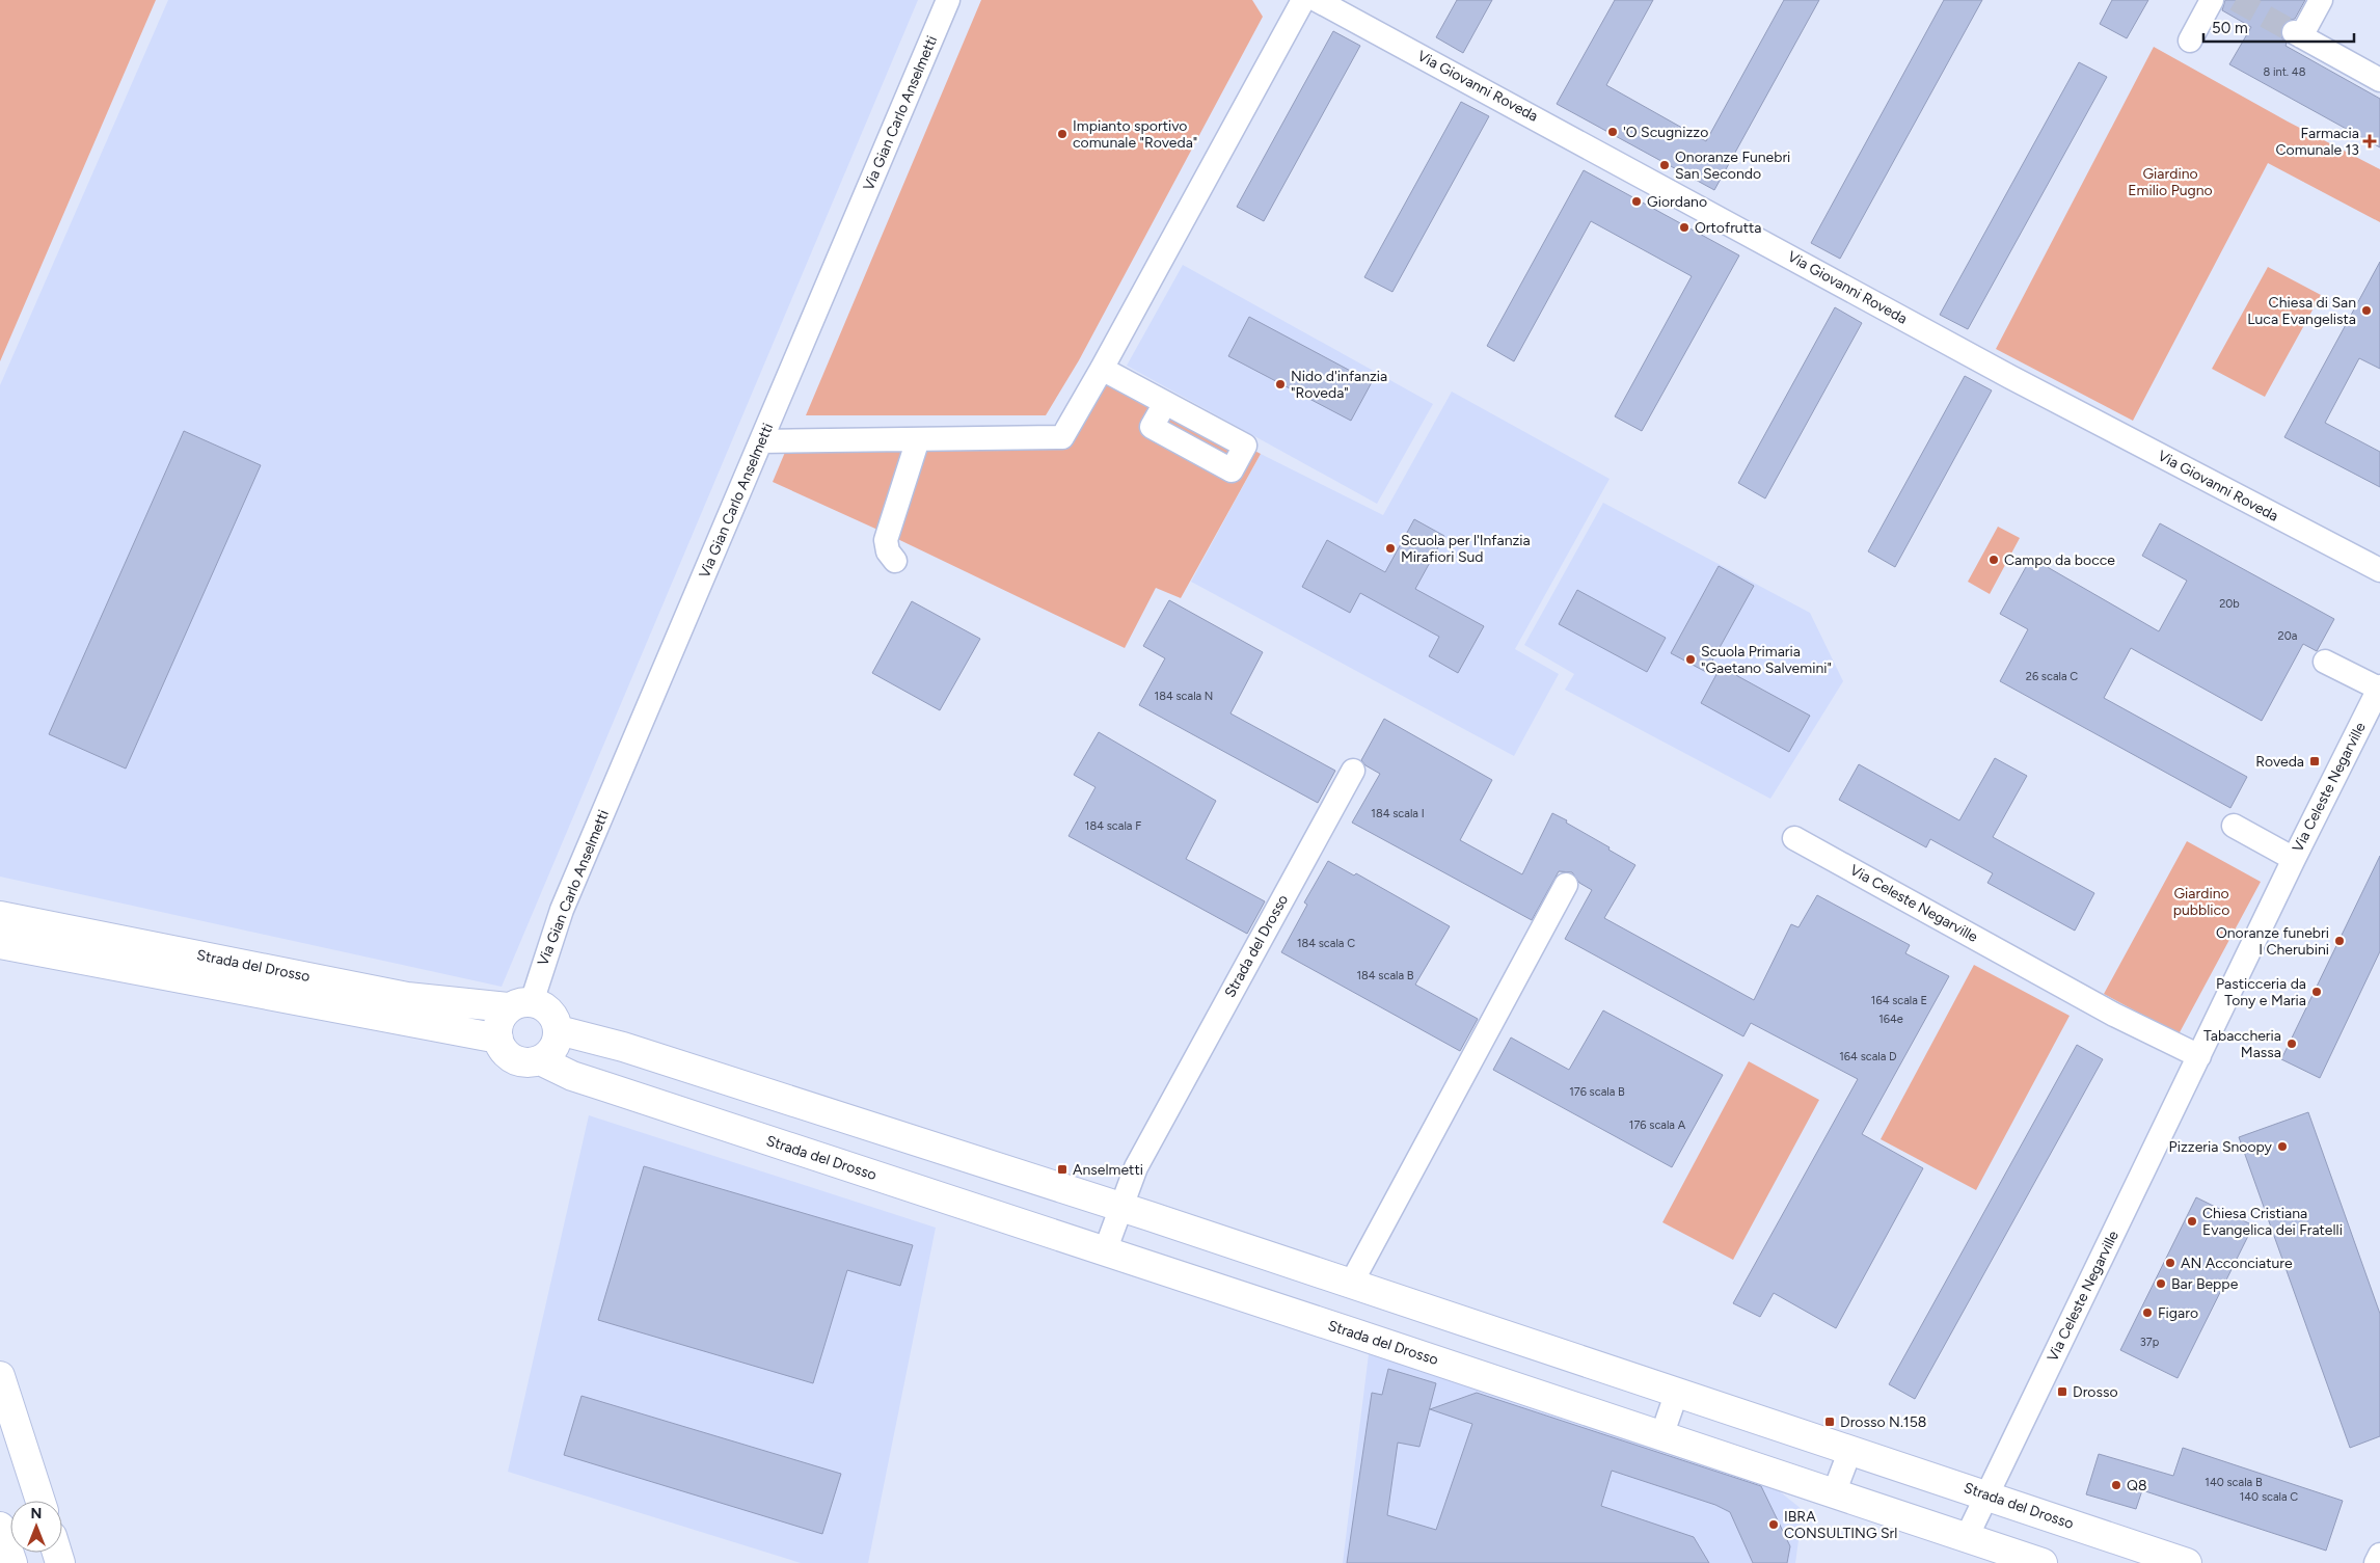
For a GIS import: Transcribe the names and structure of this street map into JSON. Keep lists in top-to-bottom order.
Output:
{
  "streets": {
    "main road": ["Strada del Drosso"],
    "street": ["Via Giovanni Roveda", "Via Gian Carlo Anselmetti", "Via Celeste Negarville"]
  },
  "crossings": [
    ["Via Gian Carlo Anselmetti", "Strada del Drosso"],
    ["Via Celeste Negarville", "Strada del Drosso"]
  ],
  "parks": ["Giardino Emilio Pugno", "Giardino pubblico"],
  "places": {
    "other": [
      "'O Scugnizzo",
      "Impianto sportivo comunale \"Roveda\"",
      "Onoranze Funebri San Secondo",
      "Giordano",
      "Ortofrutta",
      "Chiesa di San Luca Evangelista",
      "Nido d'infanzia \"Roveda\"",
      "Scuola per l'Infanzia Mirafiori Sud",
      "Campo da bocce",
      "Scuola Primaria \"Gaetano Salvemini\"",
      "Onoranze funebri I Cherubini",
      "Pasticceria da Tony e Maria",
      "Tabaccheria Massa",
      "Pizzeria Snoopy",
      "Chiesa Cristiana Evangelica dei Fratelli",
      "AN Acconciature",
      "Bar Beppe",
      "Figaro",
      "Q8",
      "IBRA CONSULTING Srl"
    ],
    "health": ["Farmacia Comunale 13"],
    "transit": [
      "Roveda",
      "Anselmetti",
      "Drosso",
      "Drosso N.158"
    ]
  },
  "house_numbers": [
    "8 int. 48",
    "20b",
    "20a",
    "26 scala C",
    "184 scala N",
    "184 scala I",
    "184 scala F",
    "184 scala C",
    "184 scala B",
    "164 scala E",
    "164e",
    "164 scala D",
    "176 scala B",
    "176 scala A",
    "37p",
    "140 scala B",
    "140 scala C"
  ],
  "scale_bar": "50 m",
  "north": "top"
}
